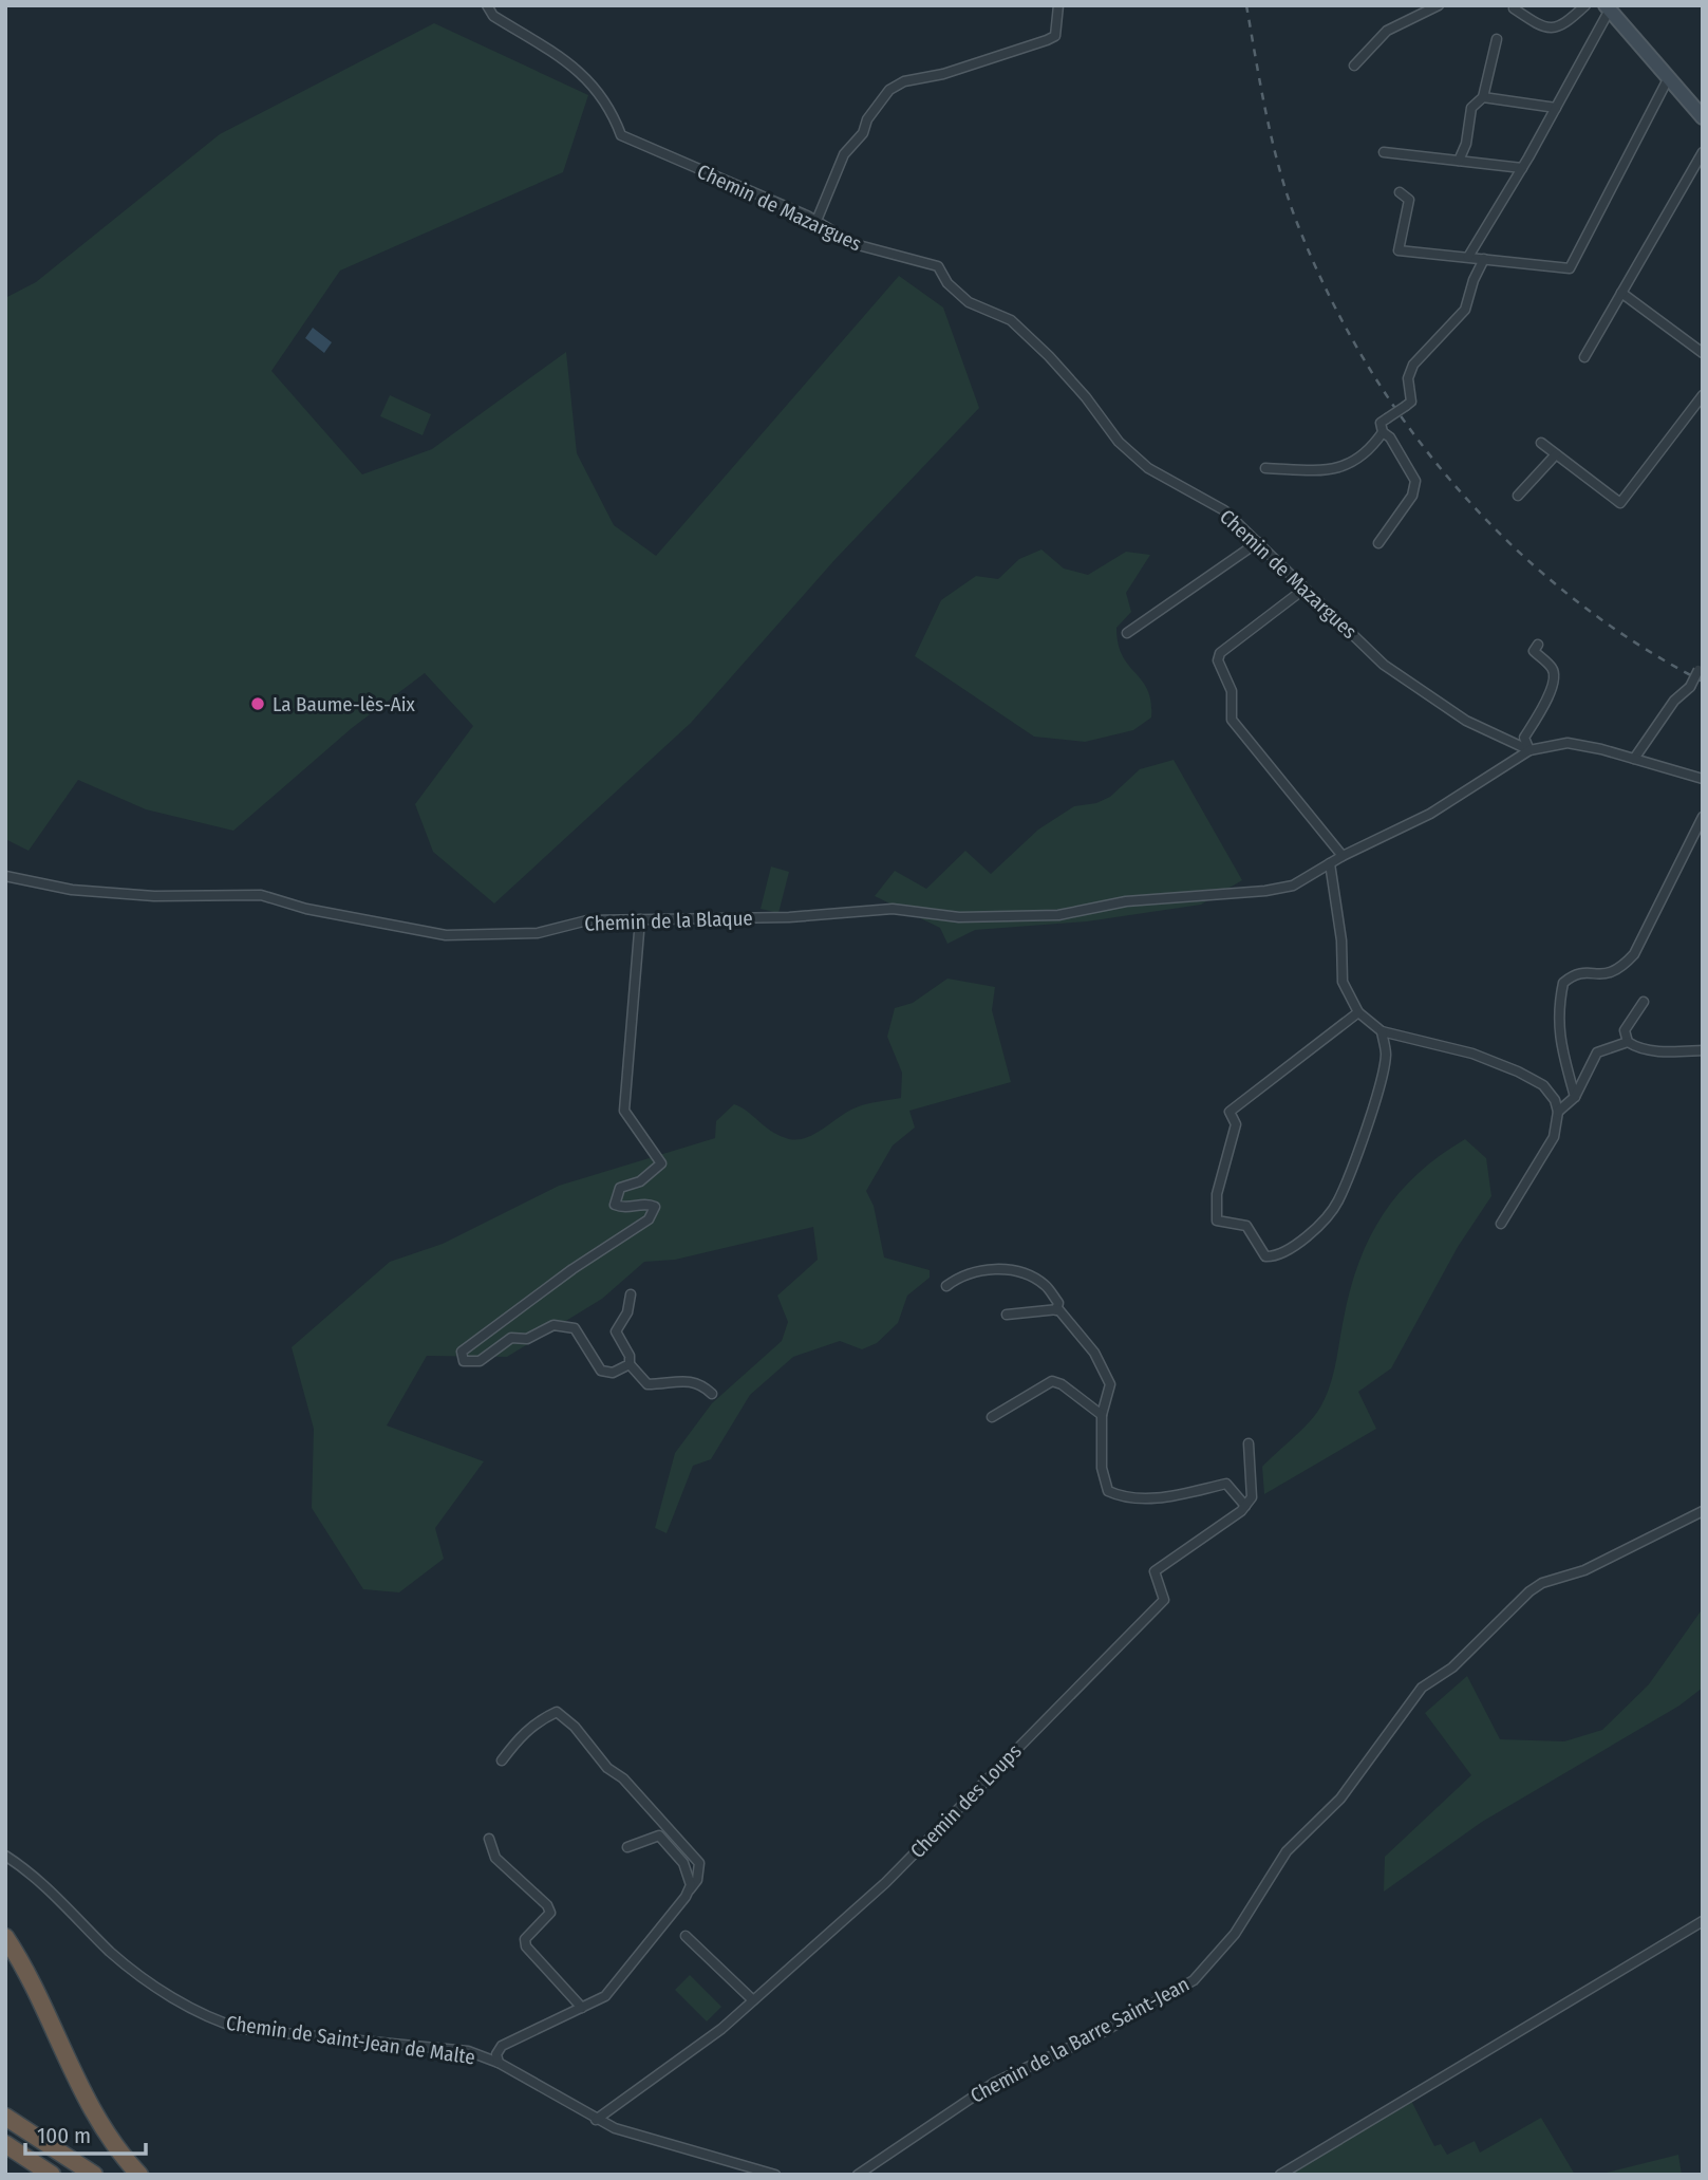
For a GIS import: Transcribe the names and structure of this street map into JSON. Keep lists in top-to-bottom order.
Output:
{
  "streets": {
    "street": [
      "Chemin de Mazargues",
      "Chemin de la Blaque",
      "Chemin des Loups",
      "Chemin de Saint-Jean de Malte",
      "Chemin de la Barre Saint-Jean"
    ]
  },
  "crossings": [
    ["Chemin de Mazargues", "Chemin de la Blaque"],
    ["Chemin des Loups", "Chemin de Saint-Jean de Malte"]
  ],
  "places": ["La Baume-lès-Aix"],
  "scale_bar": "100 m"
}
